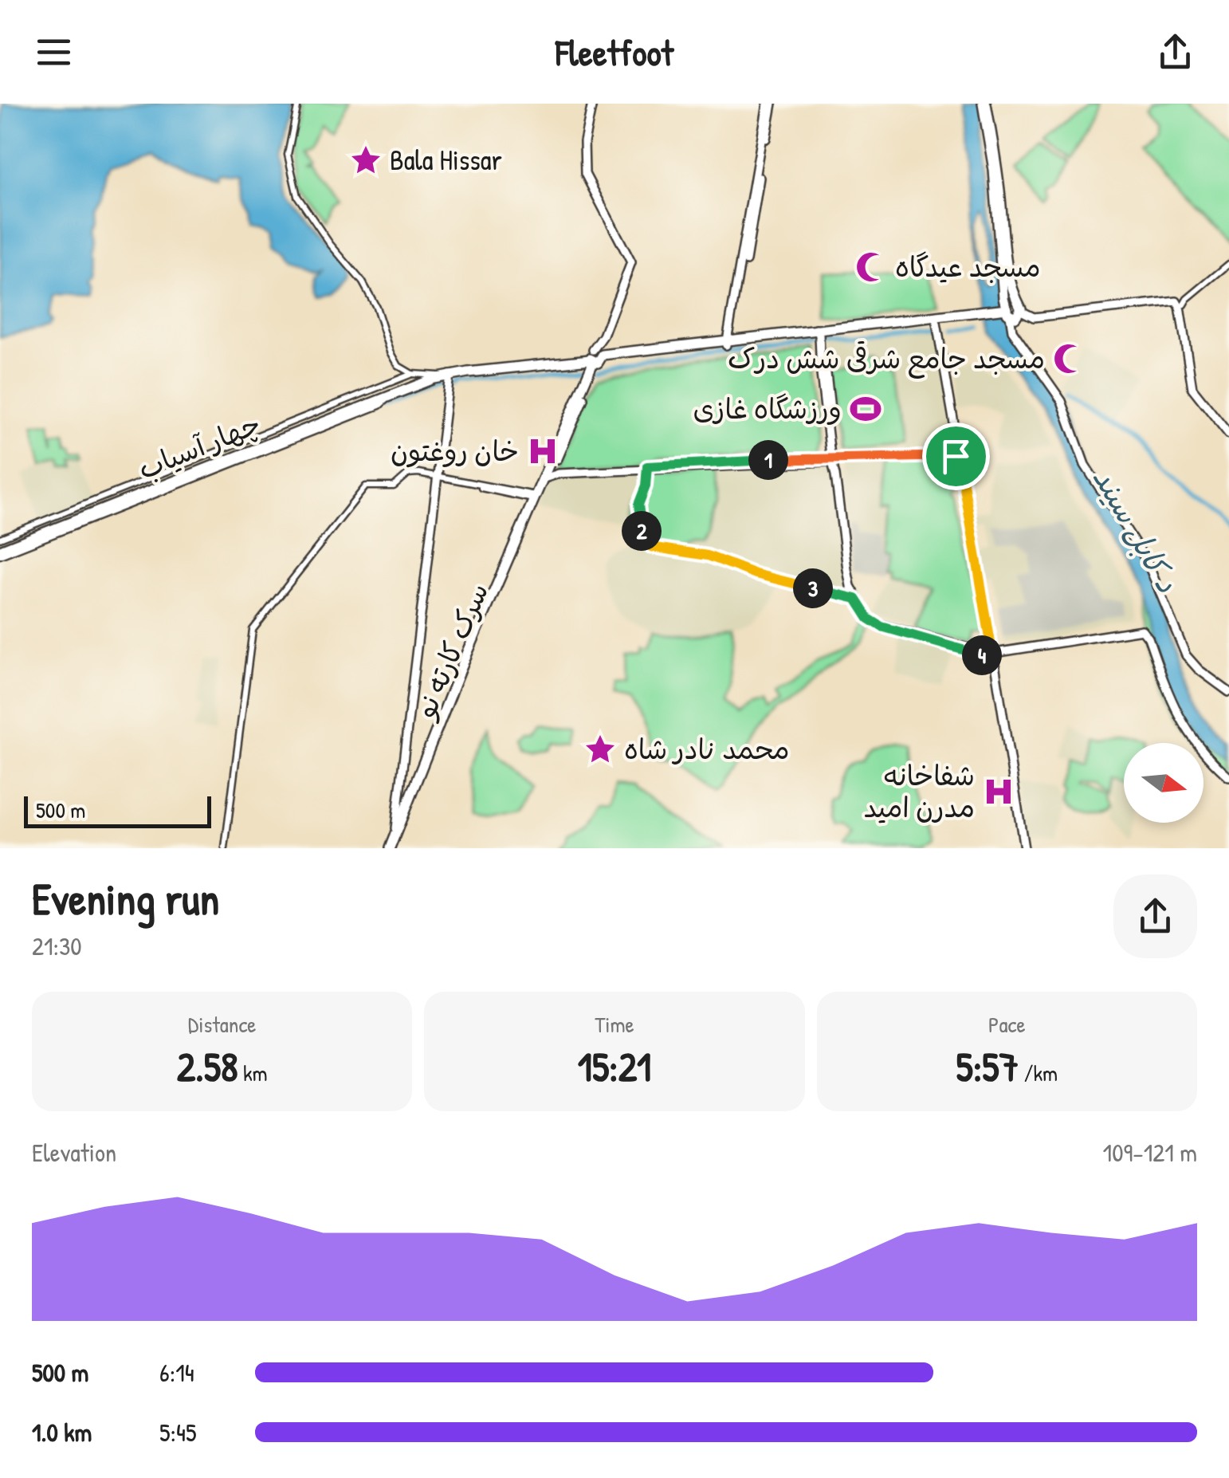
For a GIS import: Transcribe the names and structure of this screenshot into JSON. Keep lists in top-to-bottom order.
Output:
{
  "streets": {
    "highway": ["چهار آسیاب", "سرک کارته نو"]
  },
  "crossings": [
    ["چهار آسیاب", "سرک کارته نو"]
  ],
  "water": ["د کابل سيند"],
  "places": {
    "place": ["Bala Hissar", "محمد نادر شاه"],
    "mosque": ["مسجد عیدگاه", "مسجد جامع شرقی شش درک"],
    "sports": ["ورزشگاه غازی"],
    "hospital": ["خان روغتون", "شفاخانه مدرن امید"]
  },
  "scale_bar": "500 m",
  "north": "right",
  "page": {
    "header": "Fleetfoot",
    "pins": [
      "1",
      "2",
      "3",
      "4"
    ],
    "scale": "500 m",
    "heading": ["Evening run", "21:30"],
    "stats": [
      ["Distance", "2.58 km"],
      ["Time", "15:21"],
      ["Pace", "5:57 /km"]
    ],
    "chart": ["Elevation", "109–121 m"],
    "list": [
      {
        "name": "500 m",
        "note": "6:14"
      },
      {
        "name": "1.0 km",
        "note": "5:45"
      }
    ]
  }
}
